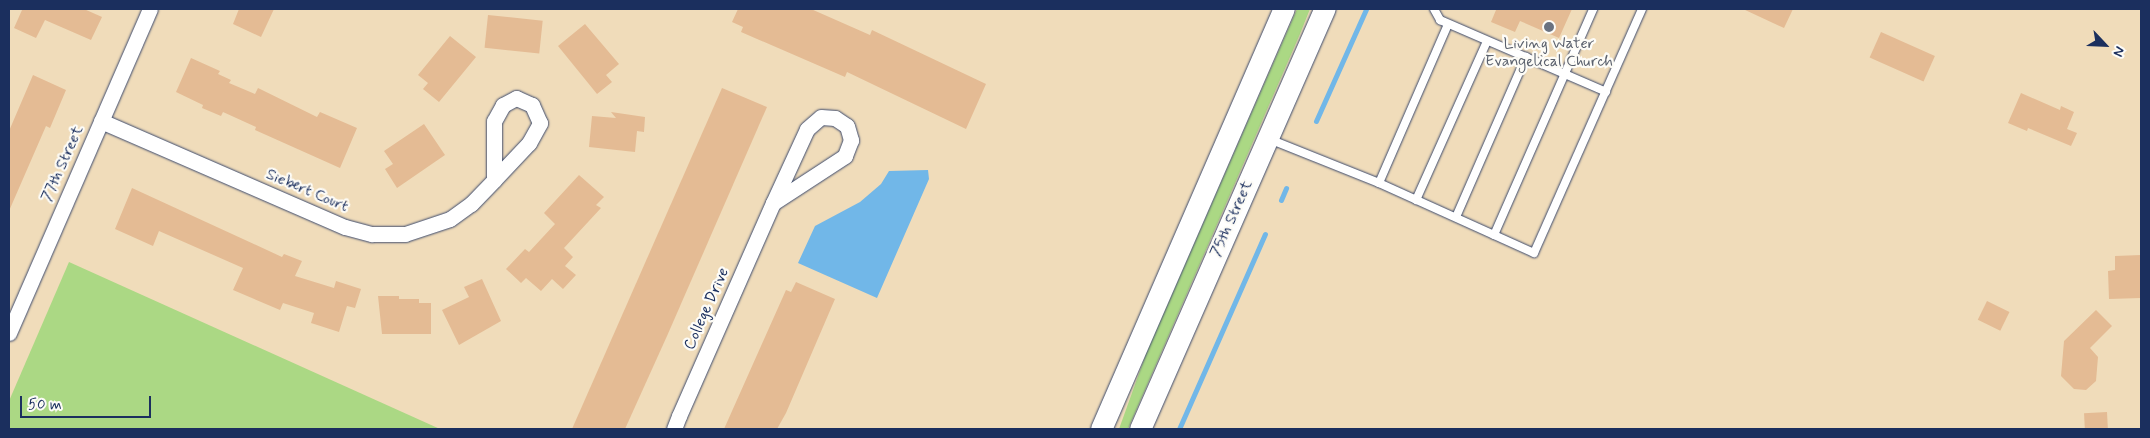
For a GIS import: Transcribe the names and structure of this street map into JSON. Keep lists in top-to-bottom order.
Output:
{
  "streets": {
    "main road": ["75th Street"],
    "street": ["77th Street", "Siebert Court", "College Drive"]
  },
  "crossings": [
    ["77th Street", "Siebert Court"]
  ],
  "places": ["Living Water Evangelical Church"],
  "scale_bar": "50 m",
  "north": "bottom right"
}
